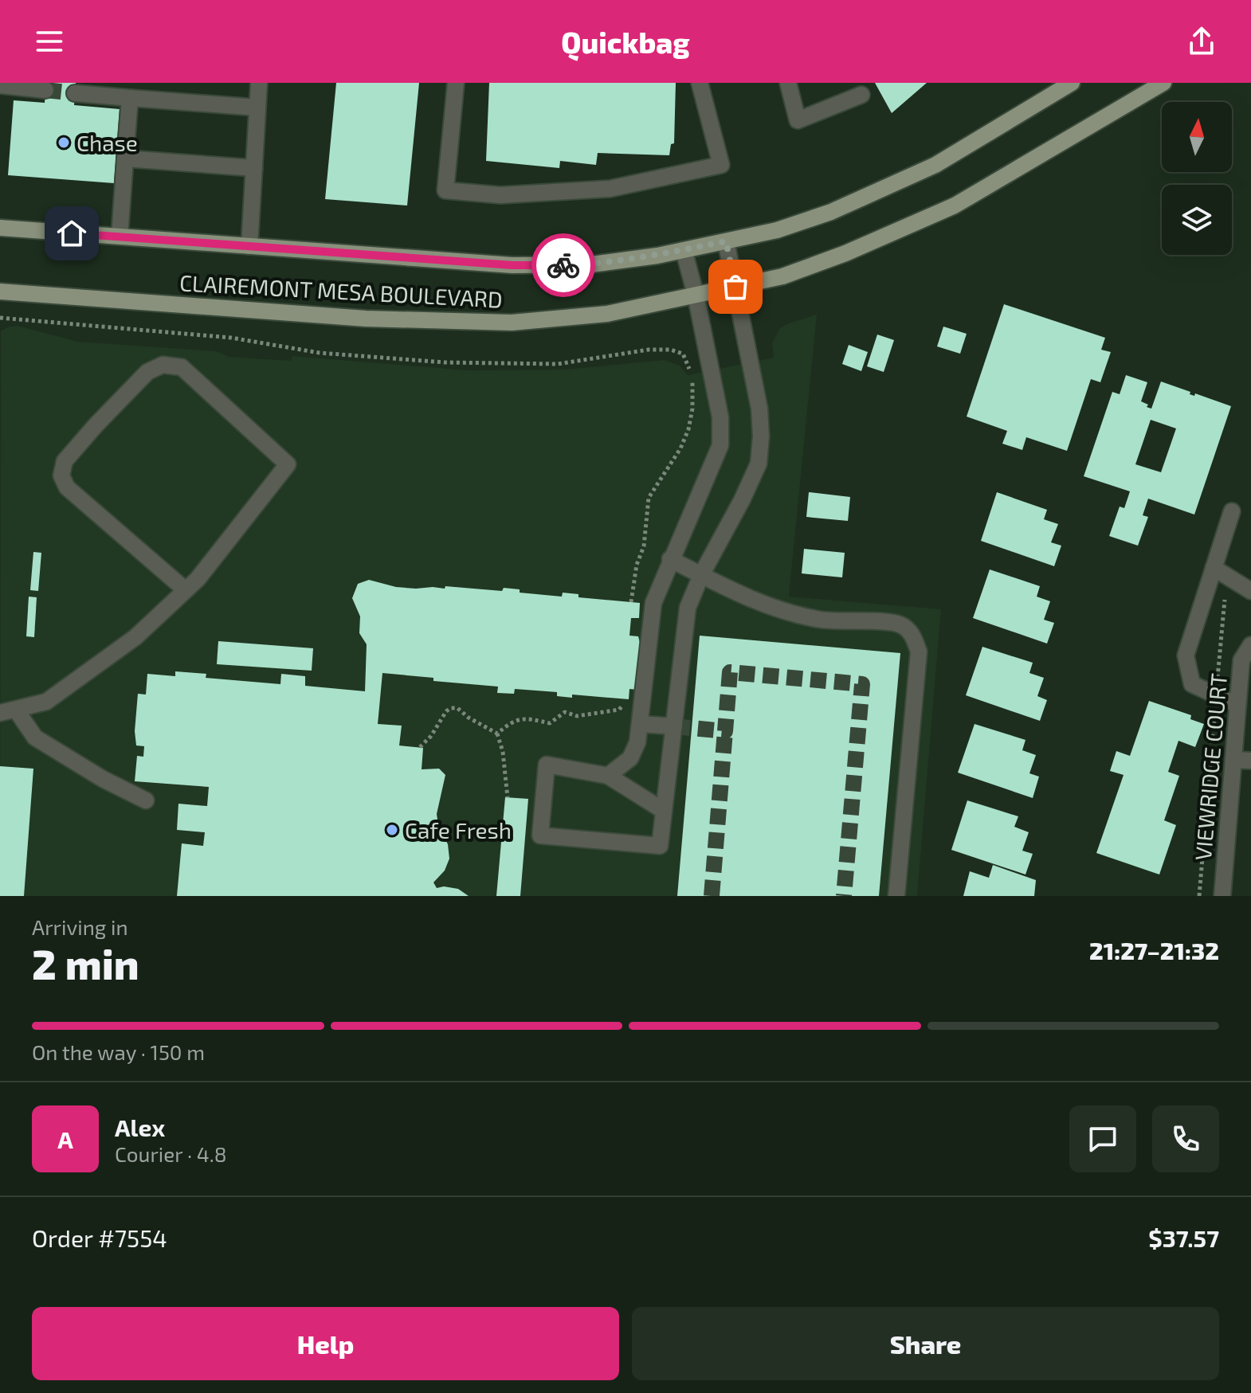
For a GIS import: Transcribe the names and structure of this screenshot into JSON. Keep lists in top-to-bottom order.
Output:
{
  "streets": {
    "main road": ["CLAIREMONT MESA BOULEVARD"],
    "street": ["VIEWRIDGE COURT"]
  },
  "places": ["Chase", "Cafe Fresh"],
  "north": "top",
  "page": {
    "header": "Quickbag",
    "heading": ["2 min", "Arriving in", "21:27–21:32"],
    "panel": [
      "Alex",
      "Courier · 4.8",
      "Order #7554",
      "$37.57"
    ],
    "bar": "On the way · 150 m",
    "round": "A",
    "buttons": ["Help", "Share"]
  }
}
